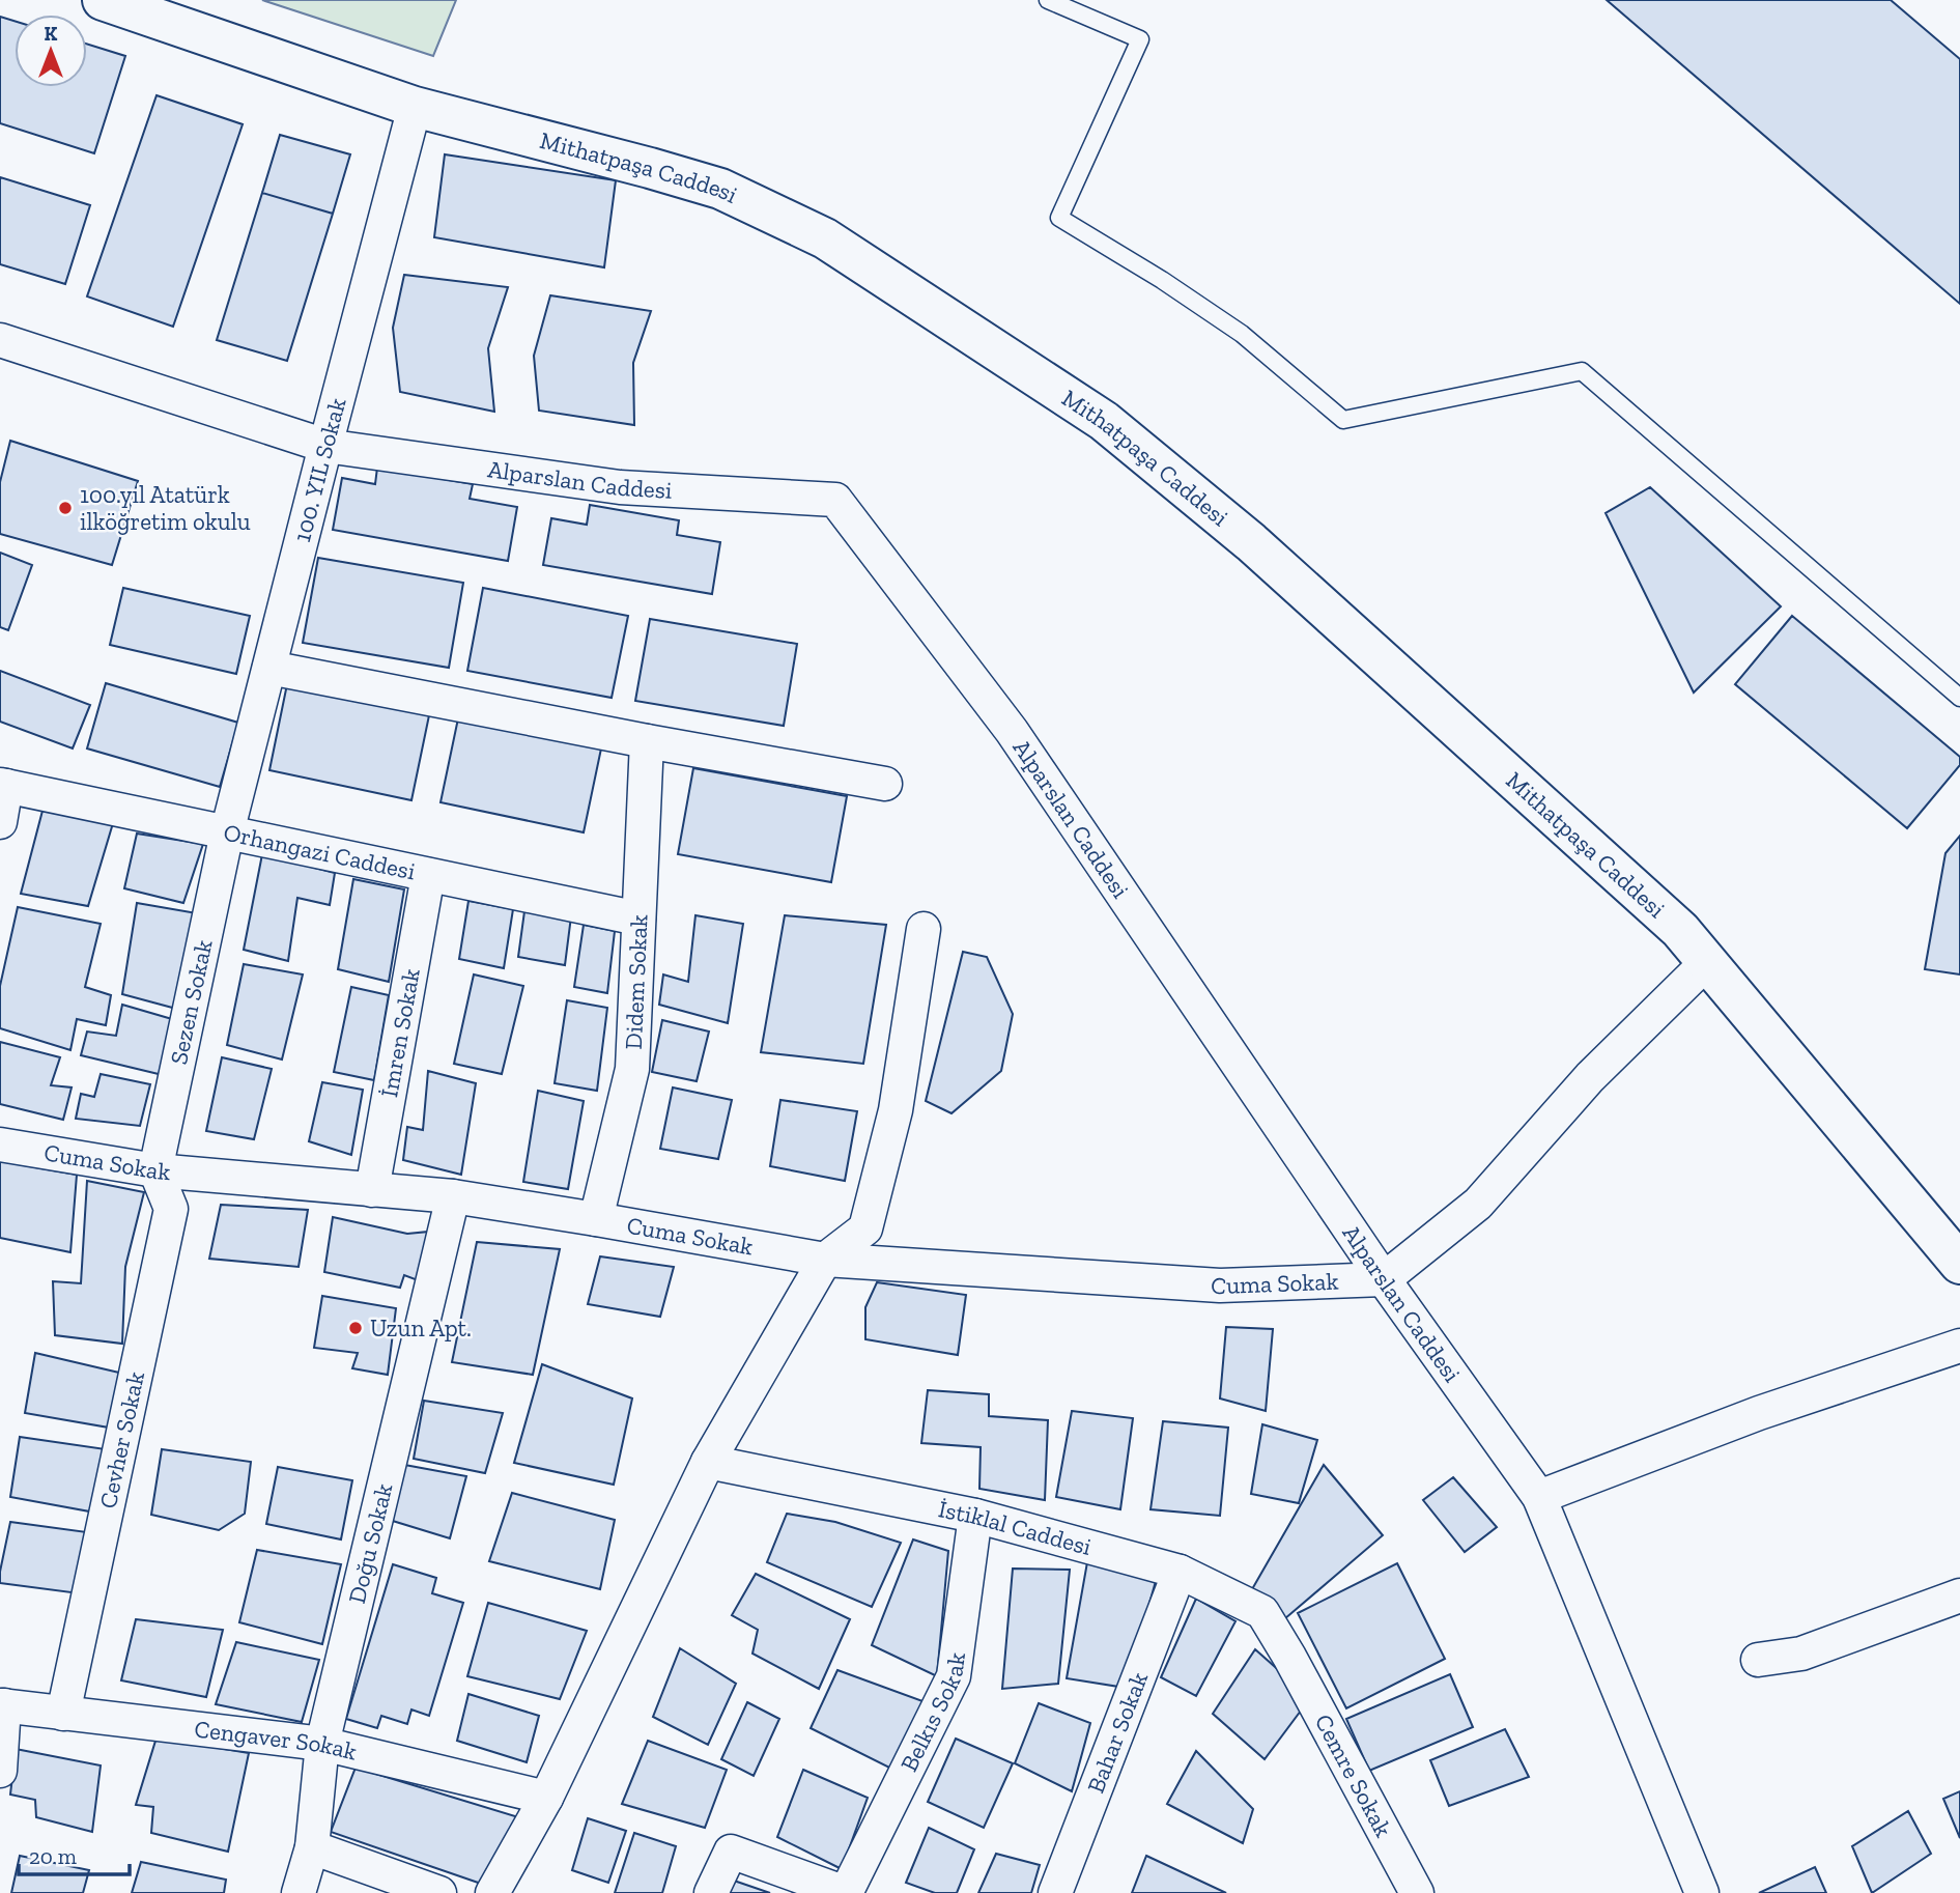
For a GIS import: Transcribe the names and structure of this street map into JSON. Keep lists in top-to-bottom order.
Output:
{
  "streets": {
    "street": [
      "Mithatpaşa Caddesi",
      "100. YIL Sokak",
      "Alparslan Caddesi",
      "Orhangazi Caddesi",
      "Didem Sokak",
      "Sezen Sokak",
      "İmren Sokak",
      "Cuma Sokak",
      "Cevher Sokak",
      "İstiklal Caddesi",
      "Doğu Sokak",
      "Belkıs Sokak",
      "Bahar Sokak",
      "Cengaver Sokak",
      "Cemre Sokak"
    ]
  },
  "crossings": [
    ["Mithatpaşa Caddesi", "100. YIL Sokak"],
    ["100. YIL Sokak", "Alparslan Caddesi"],
    ["100. YIL Sokak", "Orhangazi Caddesi"],
    ["100. YIL Sokak", "Sezen Sokak"],
    ["Alparslan Caddesi", "Cuma Sokak"],
    ["Orhangazi Caddesi", "Didem Sokak"],
    ["Orhangazi Caddesi", "Sezen Sokak"],
    ["Orhangazi Caddesi", "İmren Sokak"],
    ["Didem Sokak", "Cuma Sokak"],
    ["Sezen Sokak", "Cuma Sokak"],
    ["Sezen Sokak", "Cevher Sokak"],
    ["İmren Sokak", "Cuma Sokak"],
    ["Cuma Sokak", "Cevher Sokak"],
    ["Cuma Sokak", "Doğu Sokak"],
    ["Cevher Sokak", "Cengaver Sokak"],
    ["İstiklal Caddesi", "Belkıs Sokak"],
    ["İstiklal Caddesi", "Bahar Sokak"],
    ["İstiklal Caddesi", "Cemre Sokak"],
    ["Doğu Sokak", "Cengaver Sokak"]
  ],
  "places": ["100.yıl Atatürk ilköğretim okulu", "Uzun Apt."],
  "scale_bar": "20 m",
  "north": "top"
}
